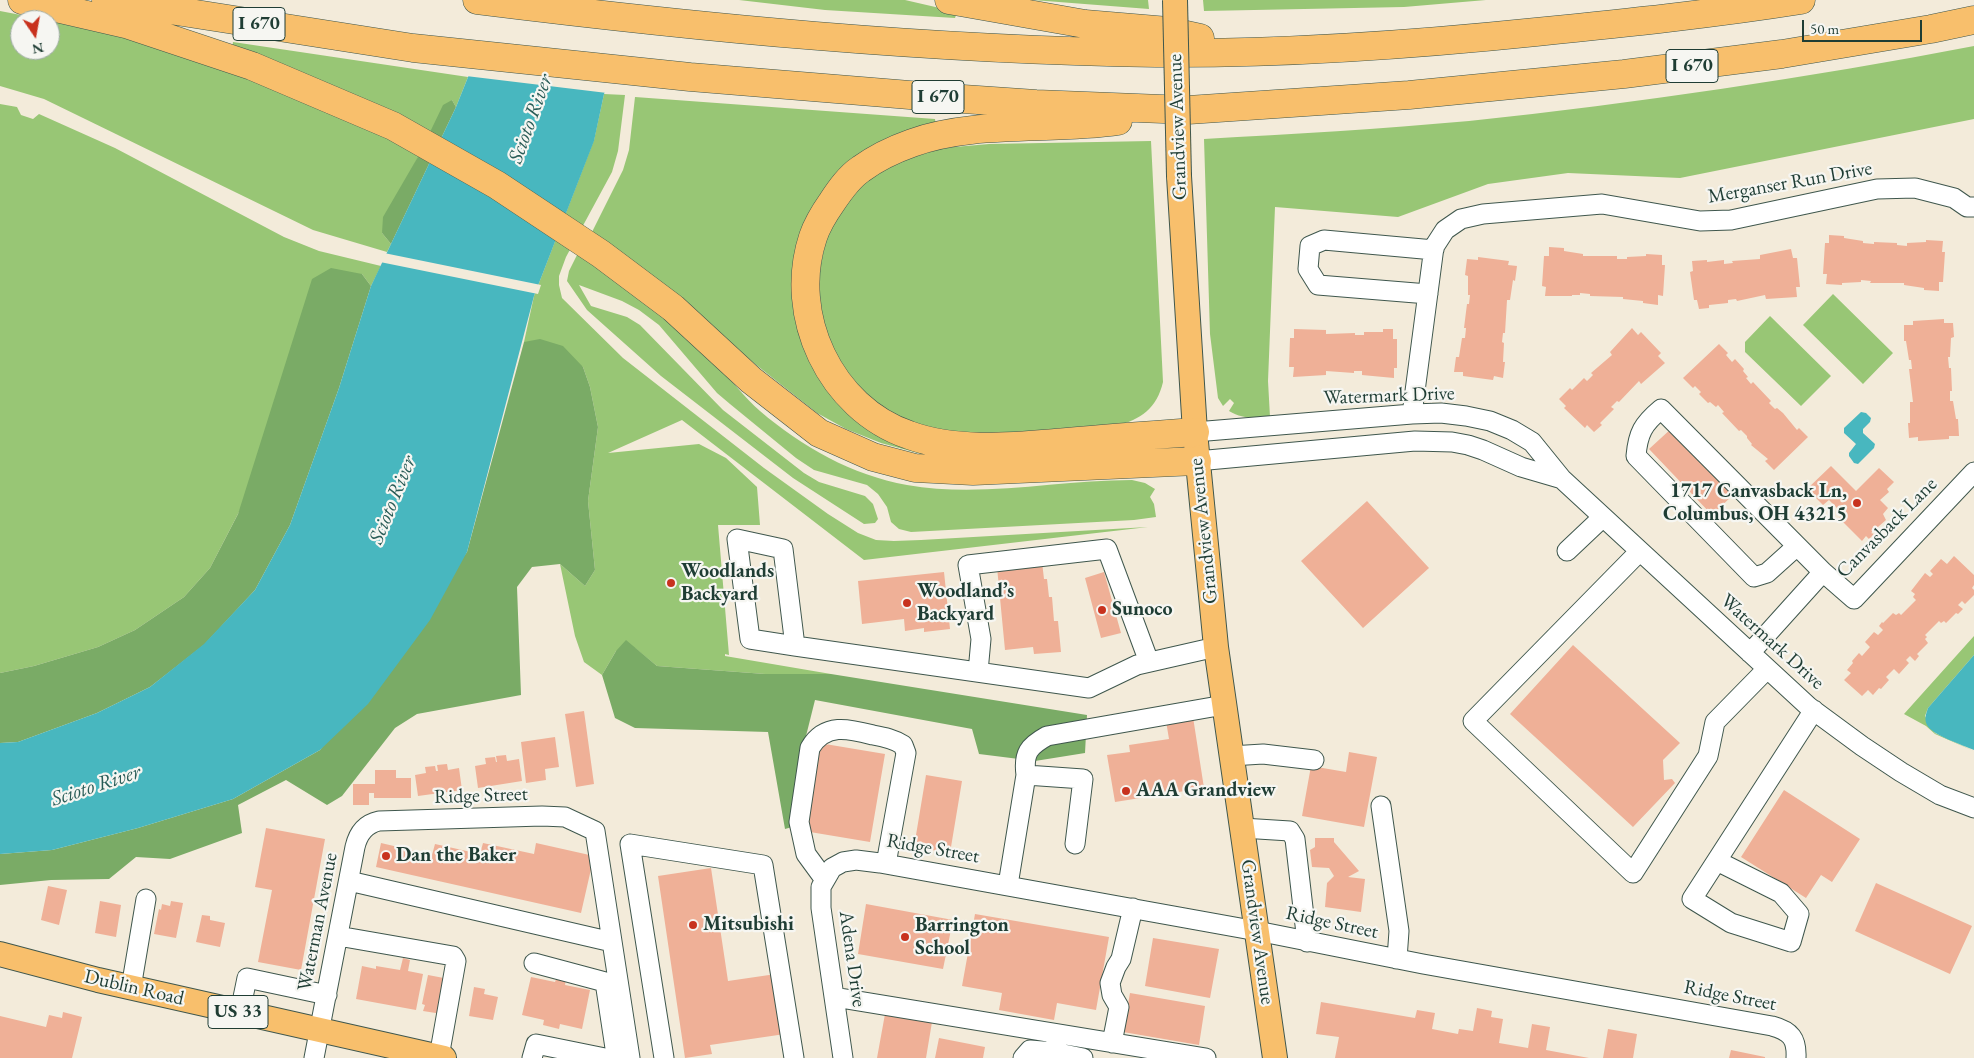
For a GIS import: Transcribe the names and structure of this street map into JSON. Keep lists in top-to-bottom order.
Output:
{
  "streets": {
    "highway": ["I 670"],
    "main road": ["Grandview Avenue", "Dublin Road", "US 33"],
    "street": [
      "Merganser Run Drive",
      "Watermark Drive",
      "Canvasback Lane",
      "Ridge Street",
      "Waterman Avenue",
      "Adena Drive"
    ]
  },
  "crossings": [
    ["Grandview Avenue", "Watermark Drive"],
    ["Grandview Avenue", "Ridge Street"],
    ["Merganser Run Drive", "Watermark Drive"],
    ["Watermark Drive", "Canvasback Lane"],
    ["Ridge Street", "Waterman Avenue"],
    ["Ridge Street", "Adena Drive"],
    ["Waterman Avenue", "Dublin Road"]
  ],
  "water": ["Scioto River"],
  "places": [
    "1717 Canvasback Ln, Columbus, OH 43215",
    "Woodlands Backyard",
    "Woodland’s Backyard",
    "Sunoco",
    "AAA Grandview",
    "Dan the Baker",
    "Mitsubishi",
    "Barrington School"
  ],
  "scale_bar": "50 m",
  "north": "bottom"
}
